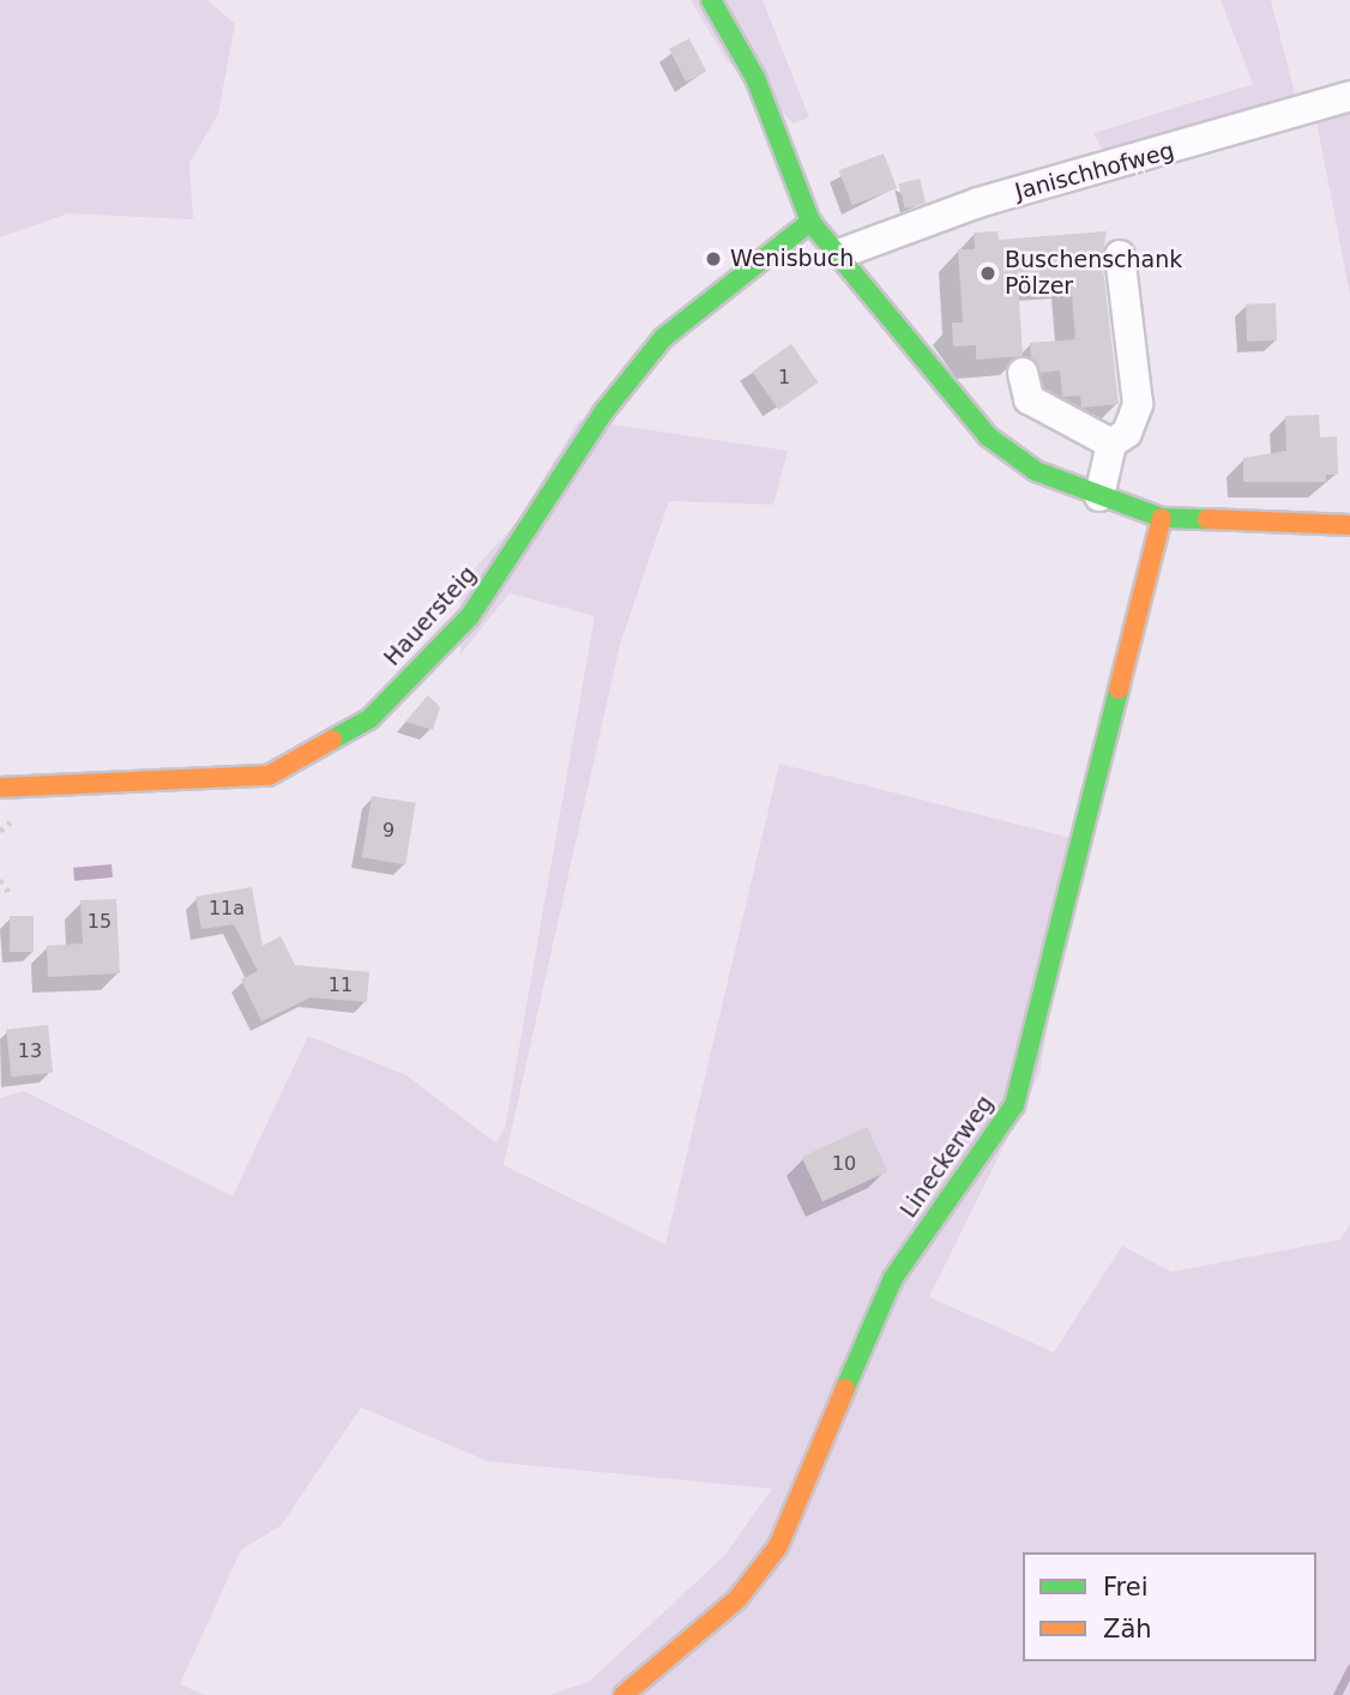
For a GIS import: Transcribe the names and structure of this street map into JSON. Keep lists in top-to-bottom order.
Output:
{
  "streets": {
    "street": ["Janischhofweg", "Hauersteig", "Lineckerweg"]
  },
  "places": ["Wenisbuch", "Buschenschank Pölzer"],
  "house_numbers": [
    "1",
    "9",
    "11a",
    "15",
    "11",
    "13",
    "10"
  ],
  "legend": ["Frei", "Zäh"]
}
